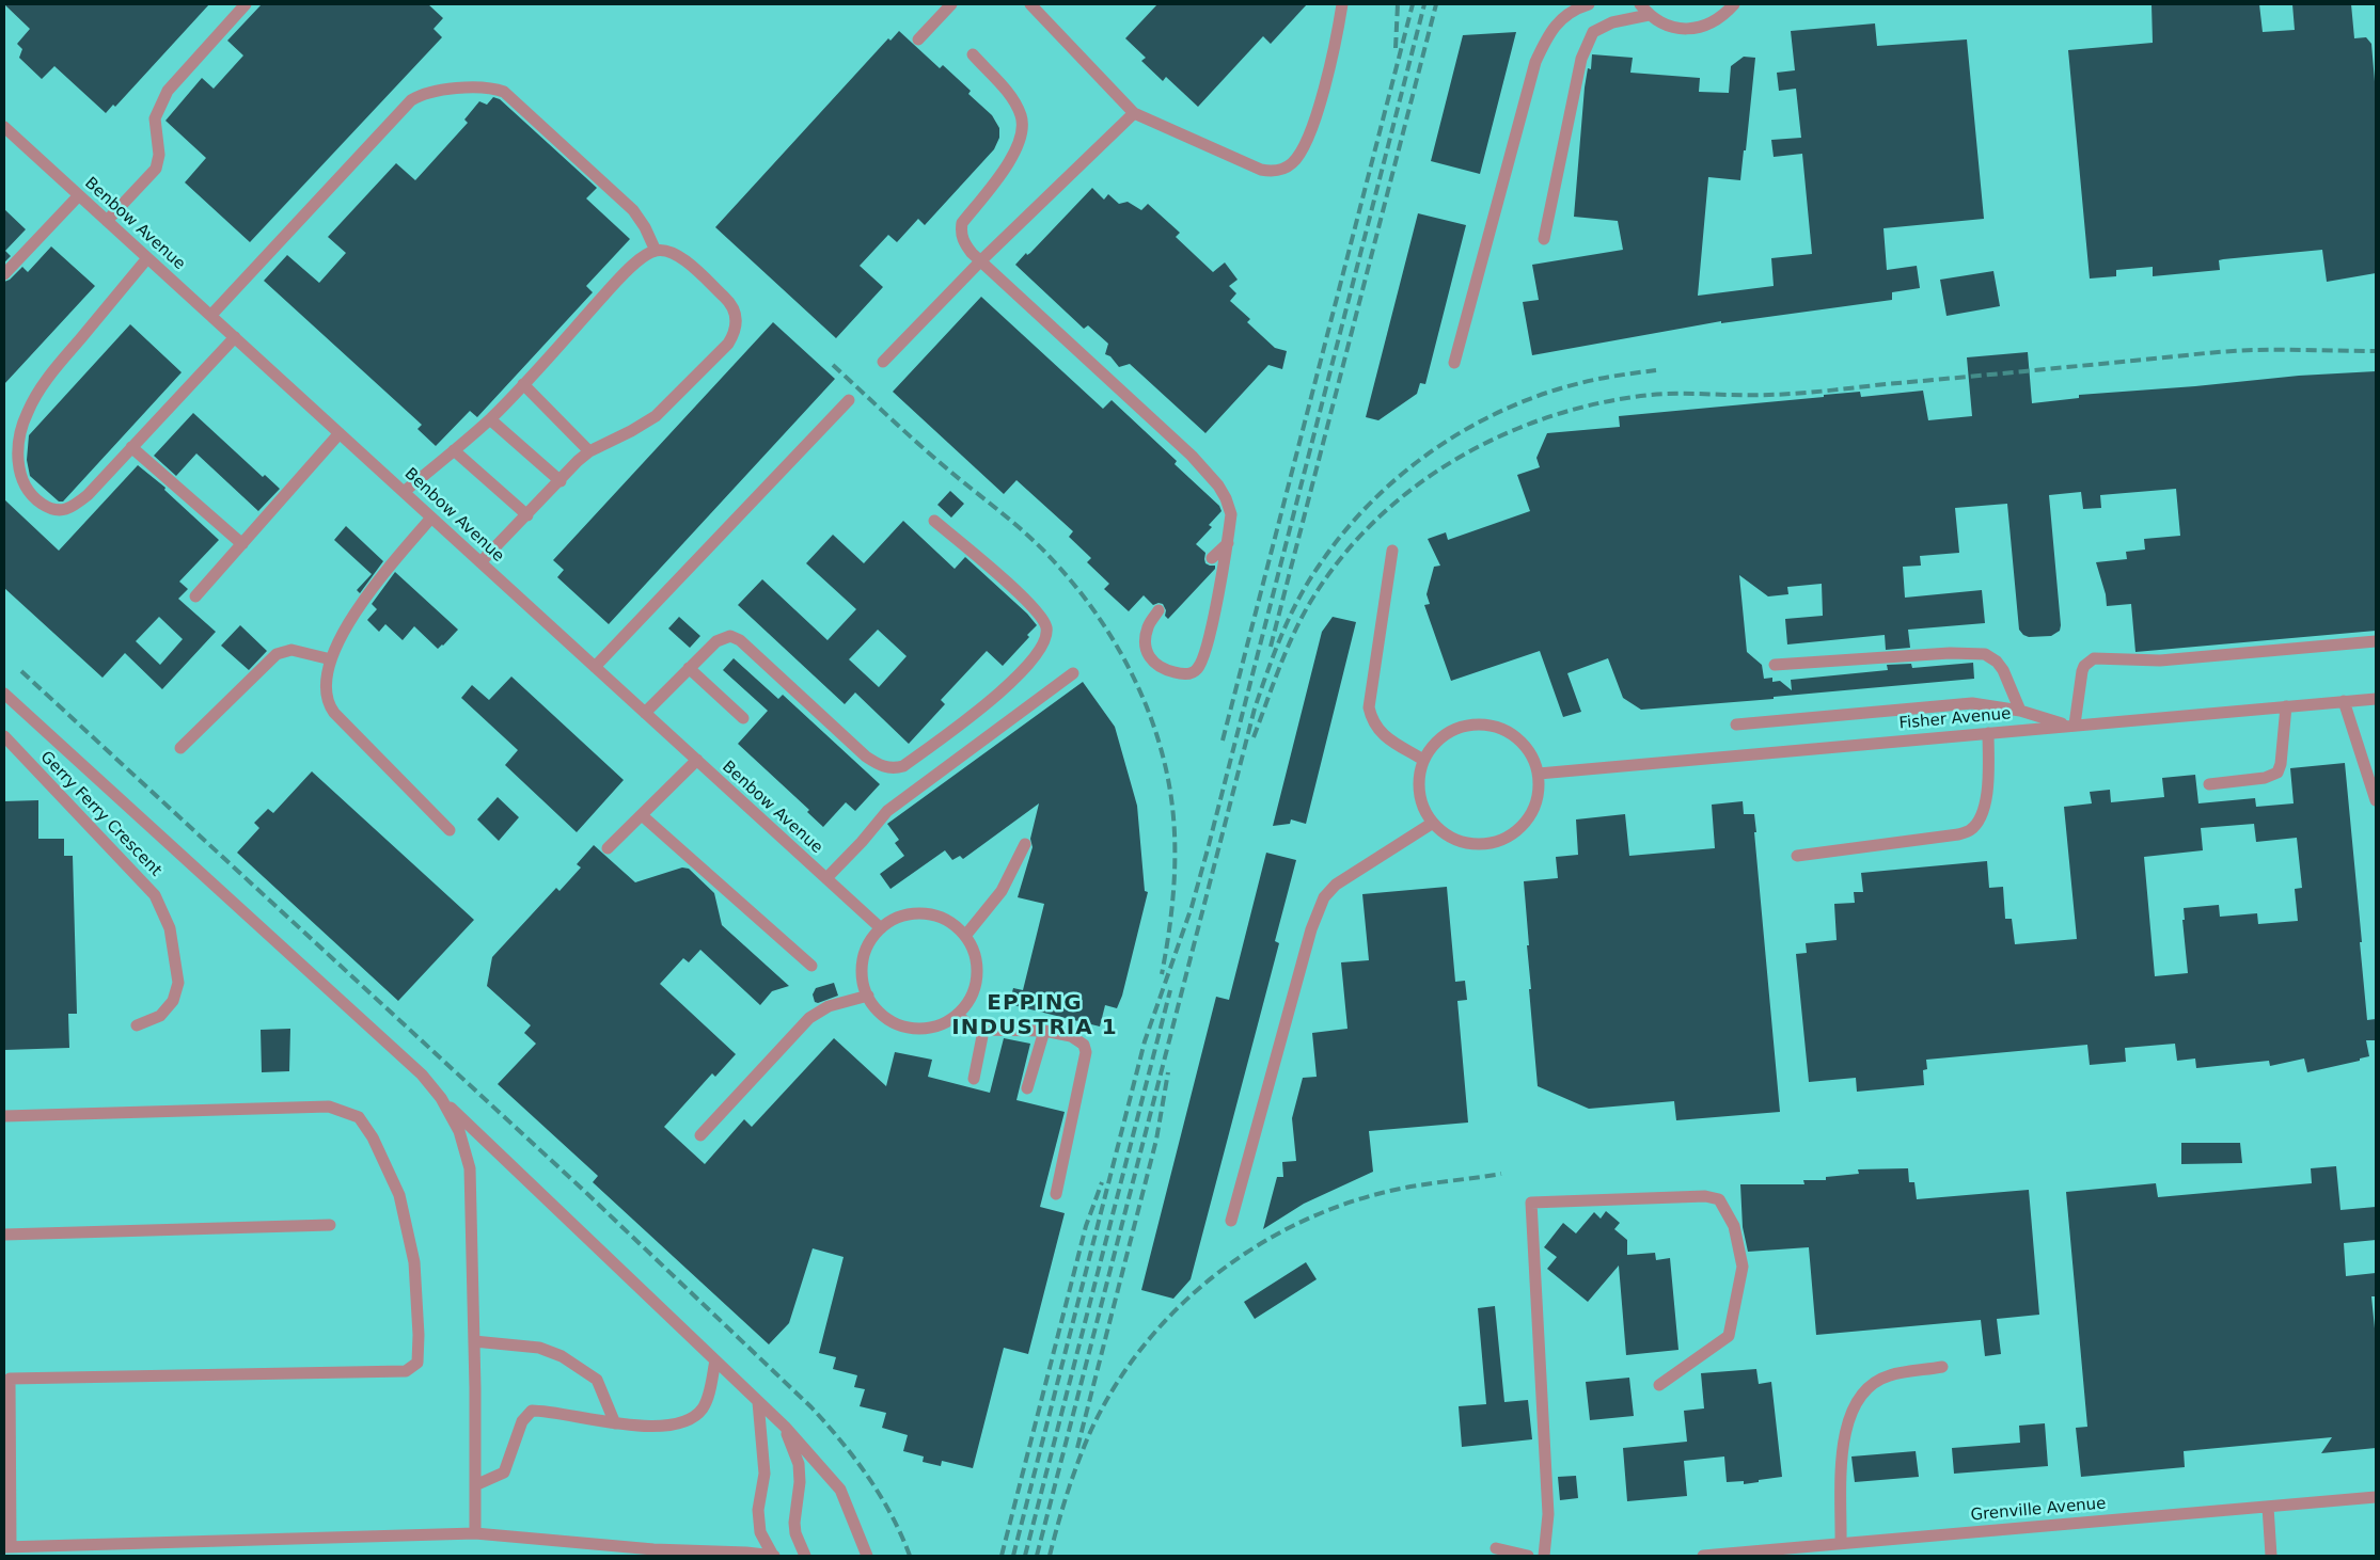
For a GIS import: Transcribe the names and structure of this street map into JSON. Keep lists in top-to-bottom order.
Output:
{
  "streets": {
    "lane": [
      "Benbow Avenue",
      "Fisher Avenue",
      "Gerry Ferry Crescent",
      "Grenville Avenue"
    ]
  },
  "districts": ["EPPING INDUSTRIA 1"]
}
